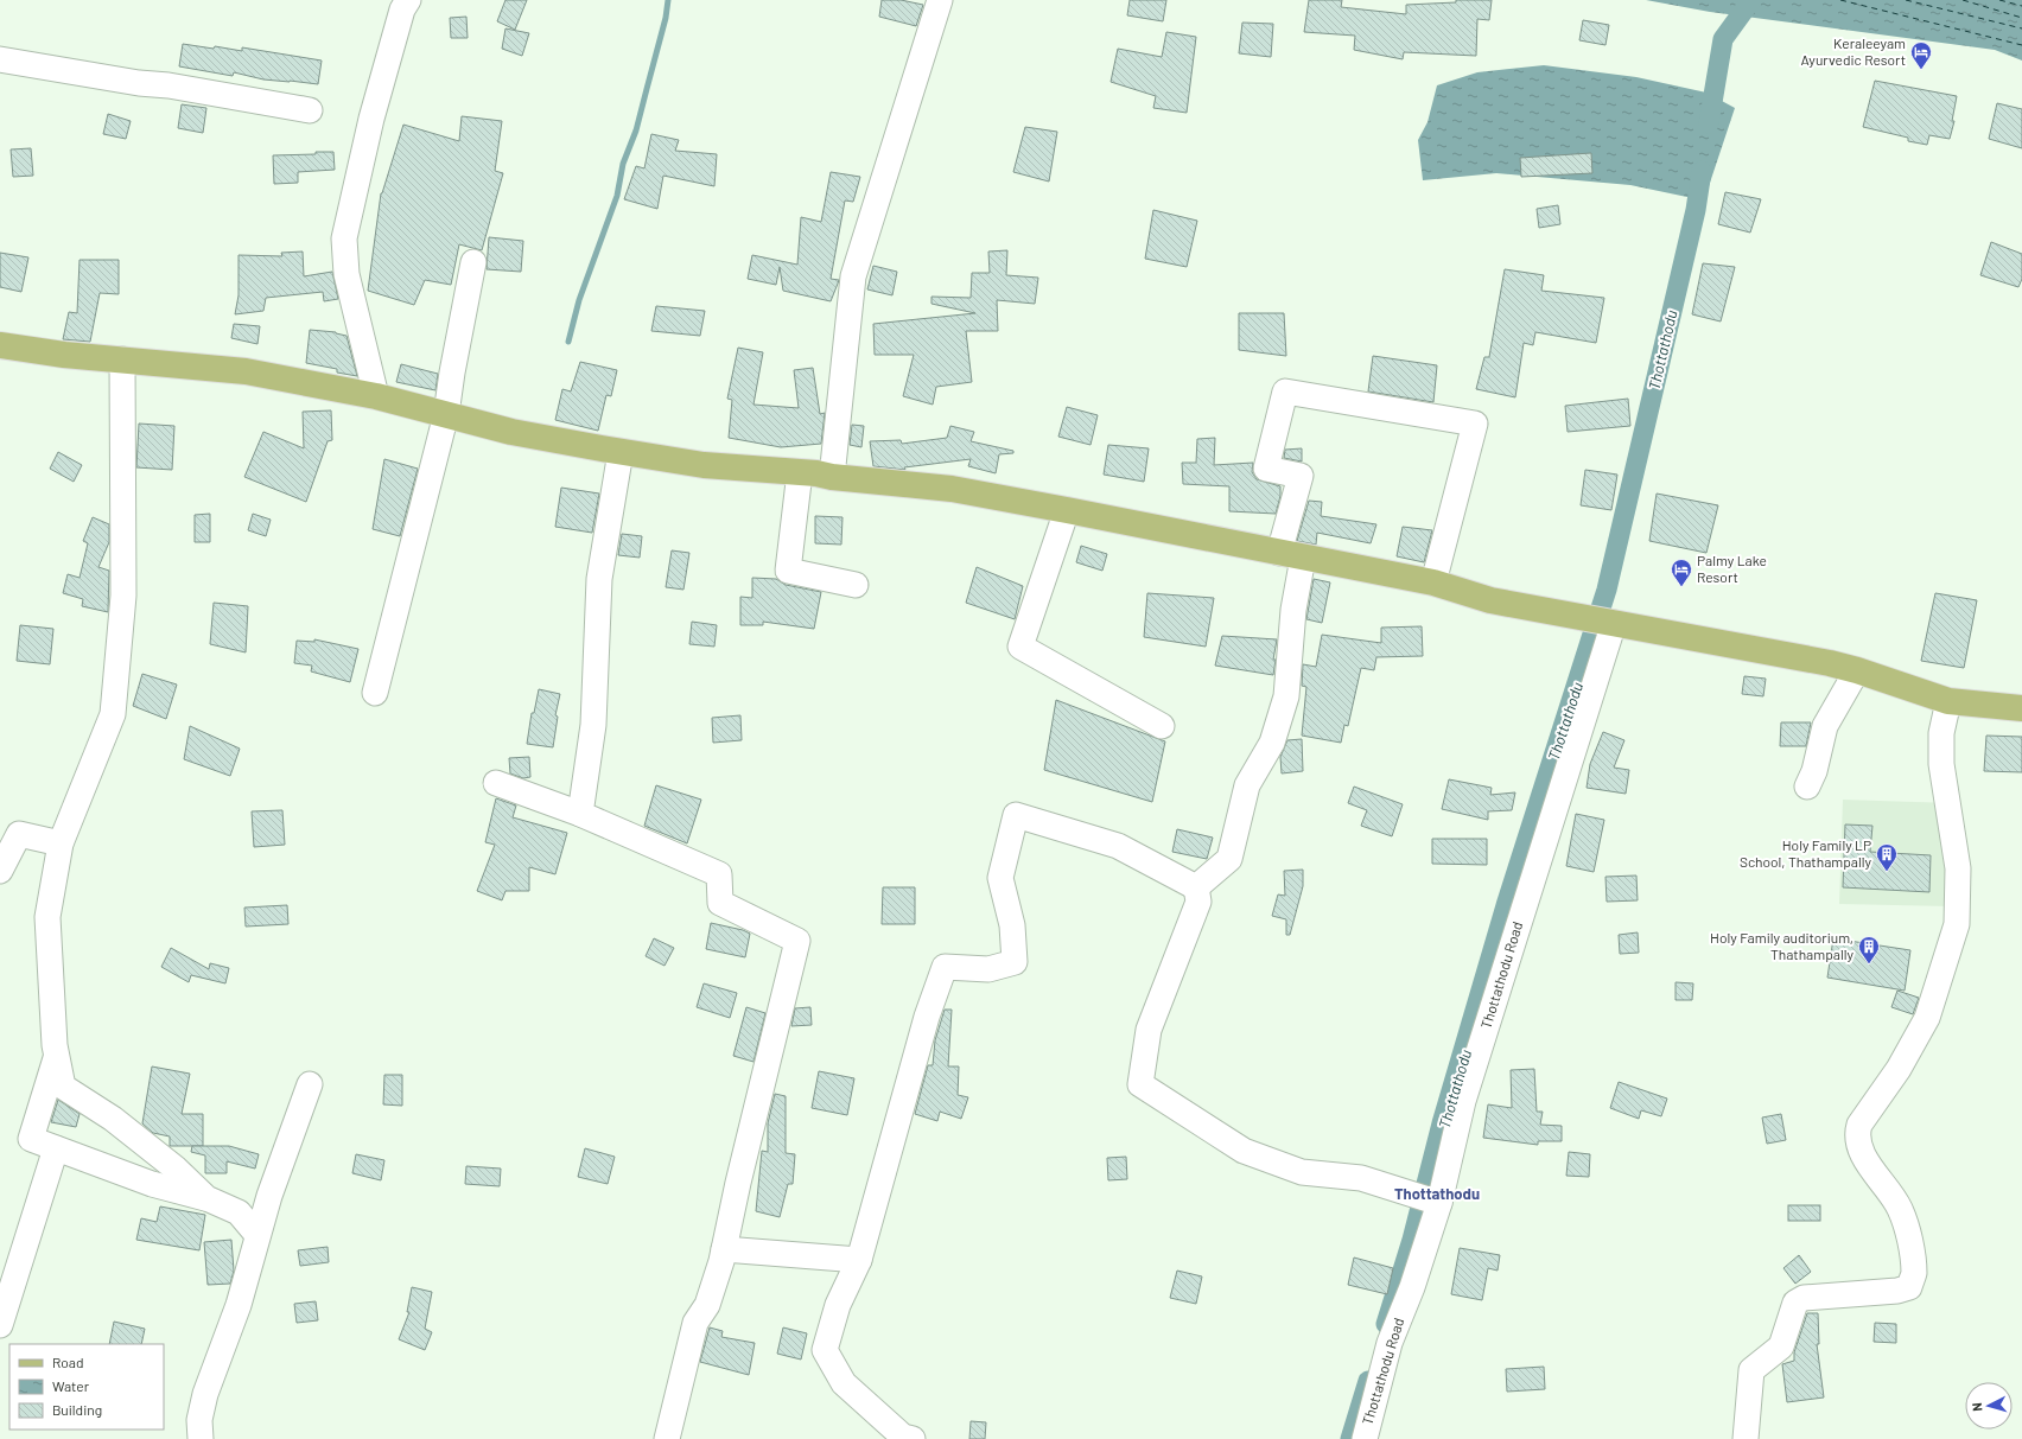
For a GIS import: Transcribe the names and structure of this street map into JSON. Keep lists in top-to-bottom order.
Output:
{
  "streets": {
    "street": ["Thottathodu Road"]
  },
  "districts": ["Thottathodu"],
  "water": ["Thottathodu"],
  "places": {
    "hotel": ["Keraleeyam Ayurvedic Resort", "Palmy Lake Resort"],
    "building": ["Holy Family LP School, Thathampally", "Holy Family auditorium, Thathampally"]
  },
  "legend": ["Road", "Water", "Building"],
  "north": "left"
}
